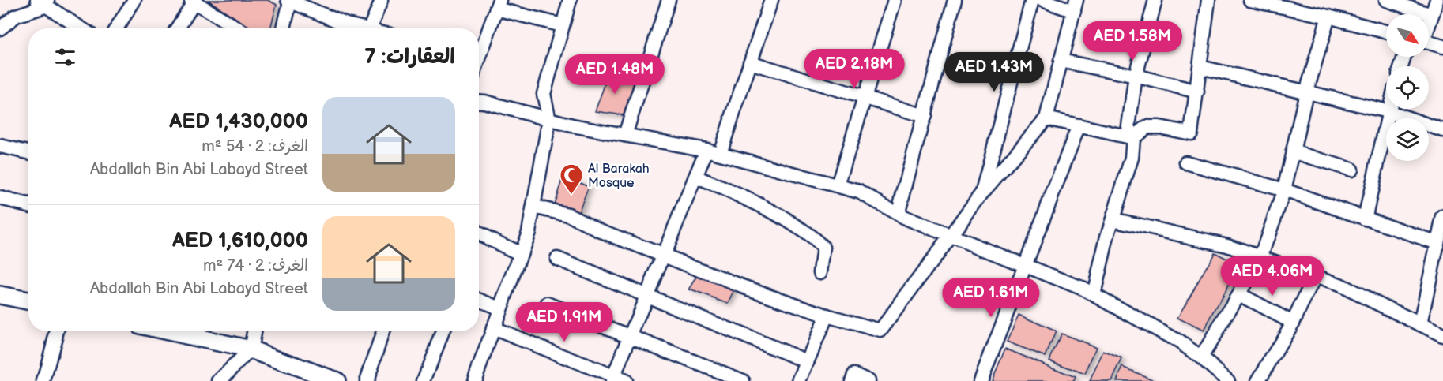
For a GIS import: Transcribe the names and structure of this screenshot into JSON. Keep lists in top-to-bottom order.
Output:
{
  "places": {
    "mosque": ["Al Barakah Mosque"]
  },
  "north": "bottom right",
  "page": {
    "price": [
      "AED 1.58M",
      "AED 2.18M",
      "AED 1.43M",
      "AED 1.48M",
      "AED 4.06M",
      "AED 1.61M",
      "AED 1.91M"
    ],
    "heading": "العقارات: 7",
    "list": [
      {
        "name": "AED 1,430,000",
        "note": "الغرف: 2 · 54 m² · Abdallah Bin Abi Labayd Street"
      },
      {
        "name": "AED 1,610,000",
        "note": "الغرف: 2 · 74 m² · Abdallah Bin Abi Labayd Street"
      }
    ]
  }
}
